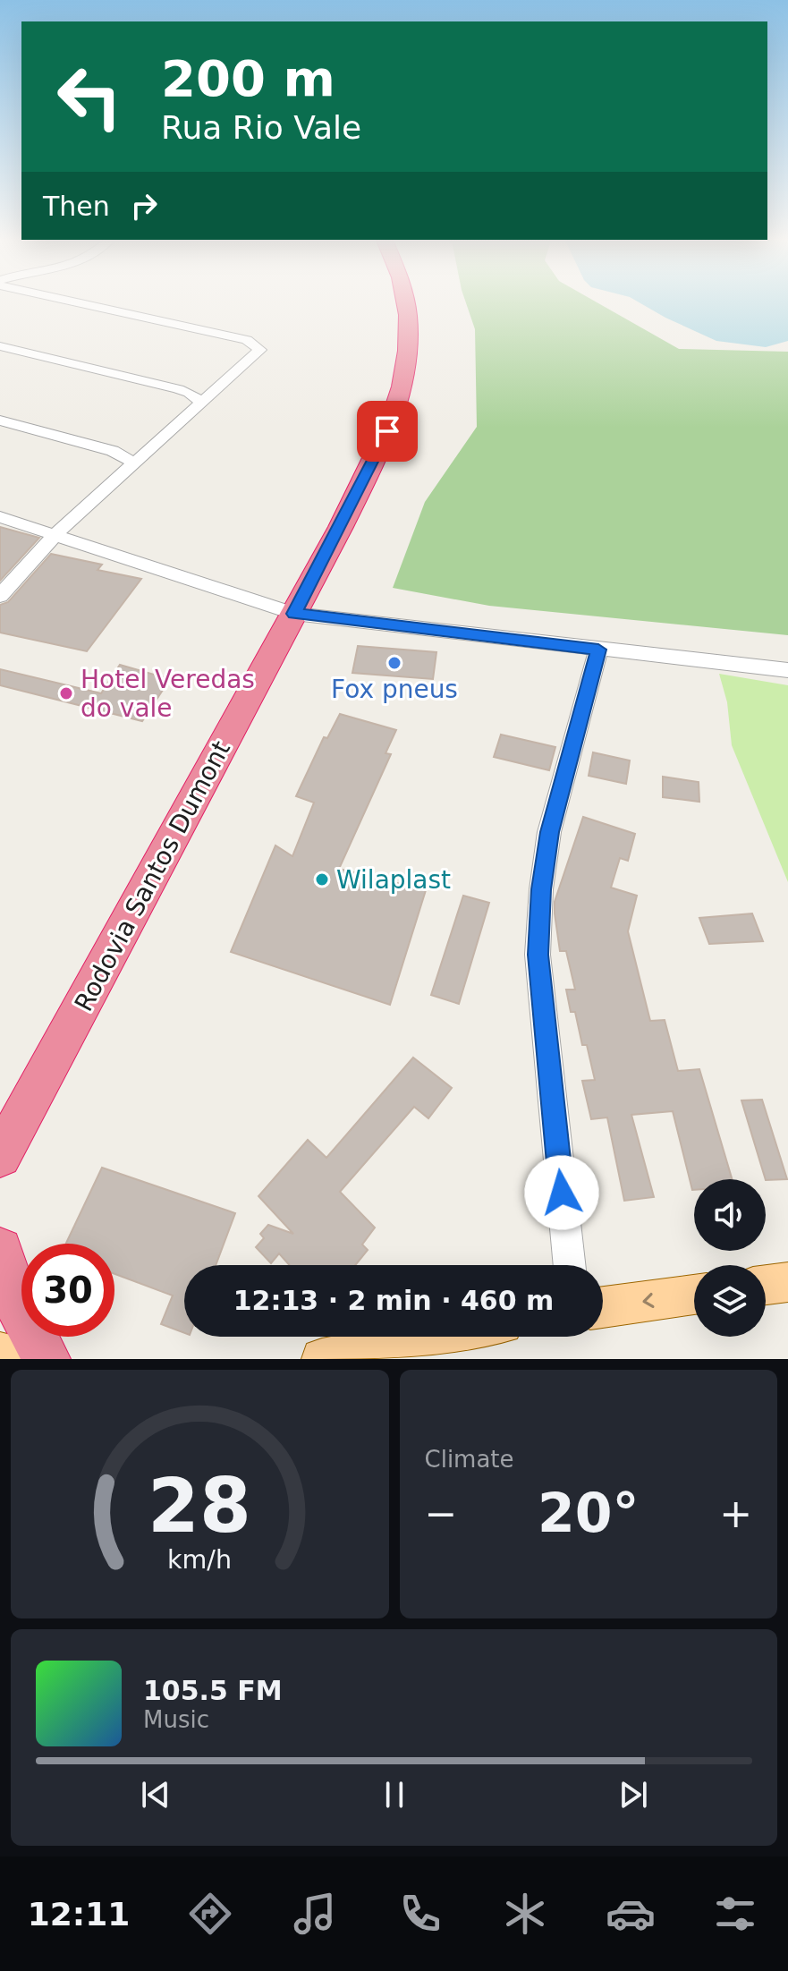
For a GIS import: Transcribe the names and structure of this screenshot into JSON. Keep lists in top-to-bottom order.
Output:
{
  "streets": {
    "highway": ["Rodovia Santos Dumont"]
  },
  "places": ["Fox pneus", "Hotel Veredas do vale", "Wilaplast"],
  "page": {
    "turn": ["200 m", "Rua Rio Vale"],
    "then": "Then",
    "limit": "30",
    "trip": "12:13 · 2 min · 460 m",
    "tile": "Climate",
    "heat": ["−", "20°", "+"],
    "song": ["105.5 FM", "Music"],
    "tabs": "12:11",
    "gauge": ["28", "km/h"]
  }
}
